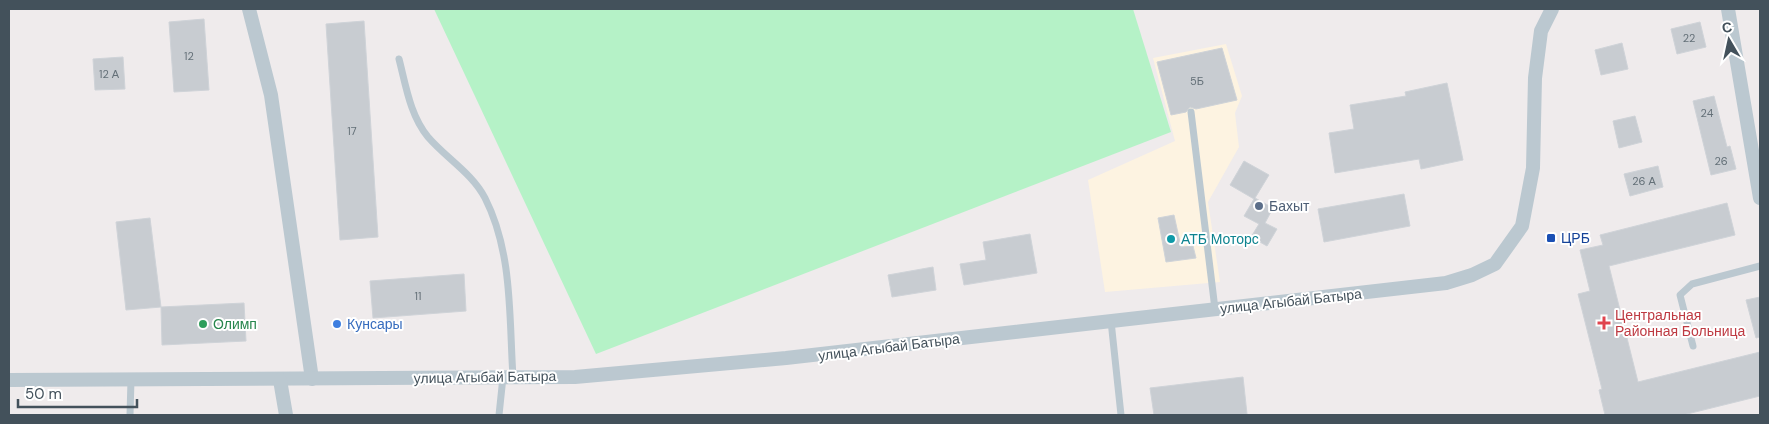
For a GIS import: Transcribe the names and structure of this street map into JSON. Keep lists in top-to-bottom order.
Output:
{
  "streets": {
    "street": ["улица Агыбай Батыра"]
  },
  "places": {
    "other": [
      "Бахыт",
      "АТБ Моторс",
      "Олимп",
      "Кунсары"
    ],
    "transit": ["ЦРБ"],
    "health": ["Центральная Районная Больница"]
  },
  "house_numbers": [
    "22",
    "12",
    "12 А",
    "5Б",
    "24",
    "17",
    "26",
    "26 А",
    "11"
  ],
  "scale_bar": "50 m",
  "north": "top"
}
